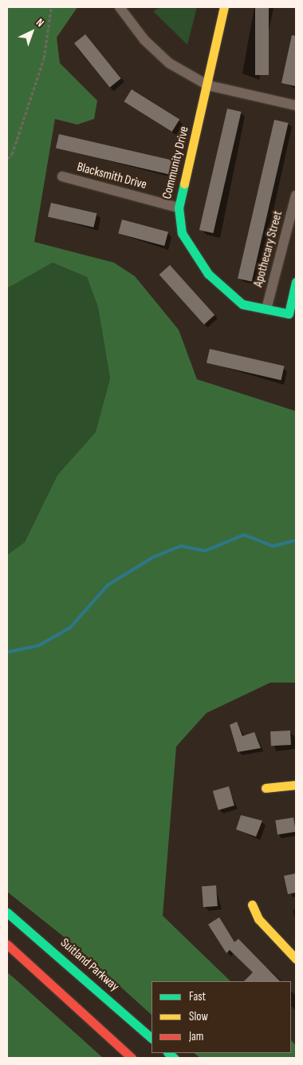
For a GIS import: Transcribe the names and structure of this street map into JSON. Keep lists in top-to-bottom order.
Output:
{
  "streets": {
    "main road": ["Community Drive", "Suitland Parkway"],
    "street": ["Blacksmith Drive", "Apothecary Street"]
  },
  "crossings": [
    ["Community Drive", "Blacksmith Drive"],
    ["Community Drive", "Apothecary Street"]
  ],
  "legend": ["Fast", "Slow", "Jam"],
  "north": "top right"
}
